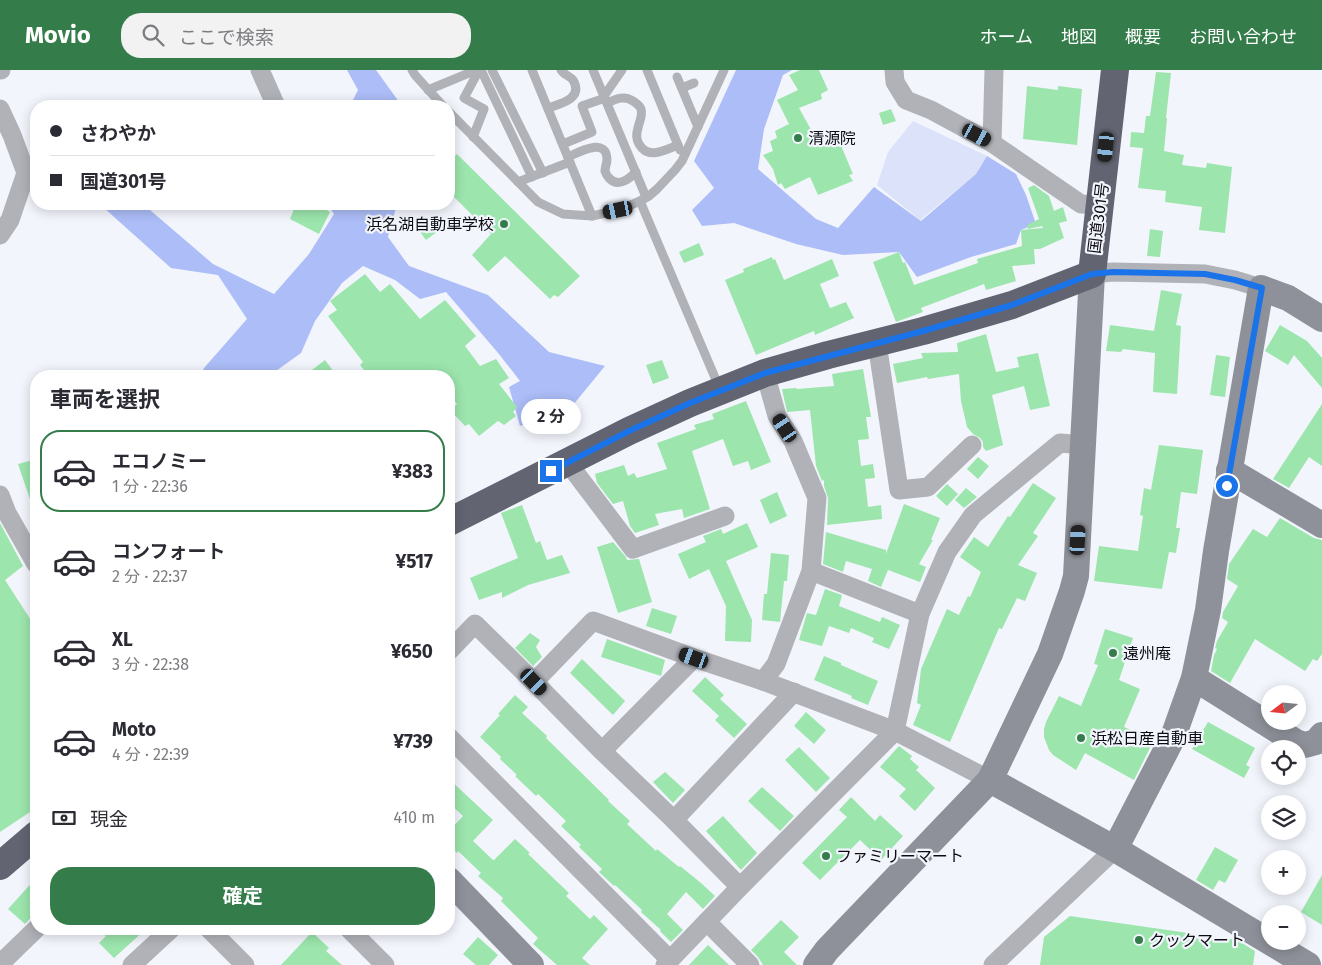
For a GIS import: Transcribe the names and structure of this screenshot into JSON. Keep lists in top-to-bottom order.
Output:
{
  "streets": {
    "highway": ["国道301号"]
  },
  "places": [
    "清源院",
    "浜名湖自動車学校",
    "遠州庵",
    "浜松日産自動車",
    "ファミリーマート",
    "クックマート"
  ],
  "north": "left",
  "page": {
    "header": "Movio",
    "search": "ここで検索",
    "nav": [
      "ホーム",
      "地図",
      "概要",
      "お問い合わせ"
    ],
    "banner": ["さわやか", "国道301号"],
    "heading": "車両を選択",
    "bubble": "2 分",
    "list": [
      {
        "name": "エコノミー",
        "note": "1 分 · 22:36",
        "value": "¥383"
      },
      {
        "name": "コンフォート",
        "note": "2 分 · 22:37",
        "value": "¥517"
      },
      {
        "name": "XL",
        "note": "3 分 · 22:38",
        "value": "¥650"
      },
      {
        "name": "Moto",
        "note": "4 分 · 22:39",
        "value": "¥739"
      }
    ],
    "map_buttons": ["+", "−"],
    "pay": ["現金", "410 m"],
    "buttons": "確定"
  }
}
